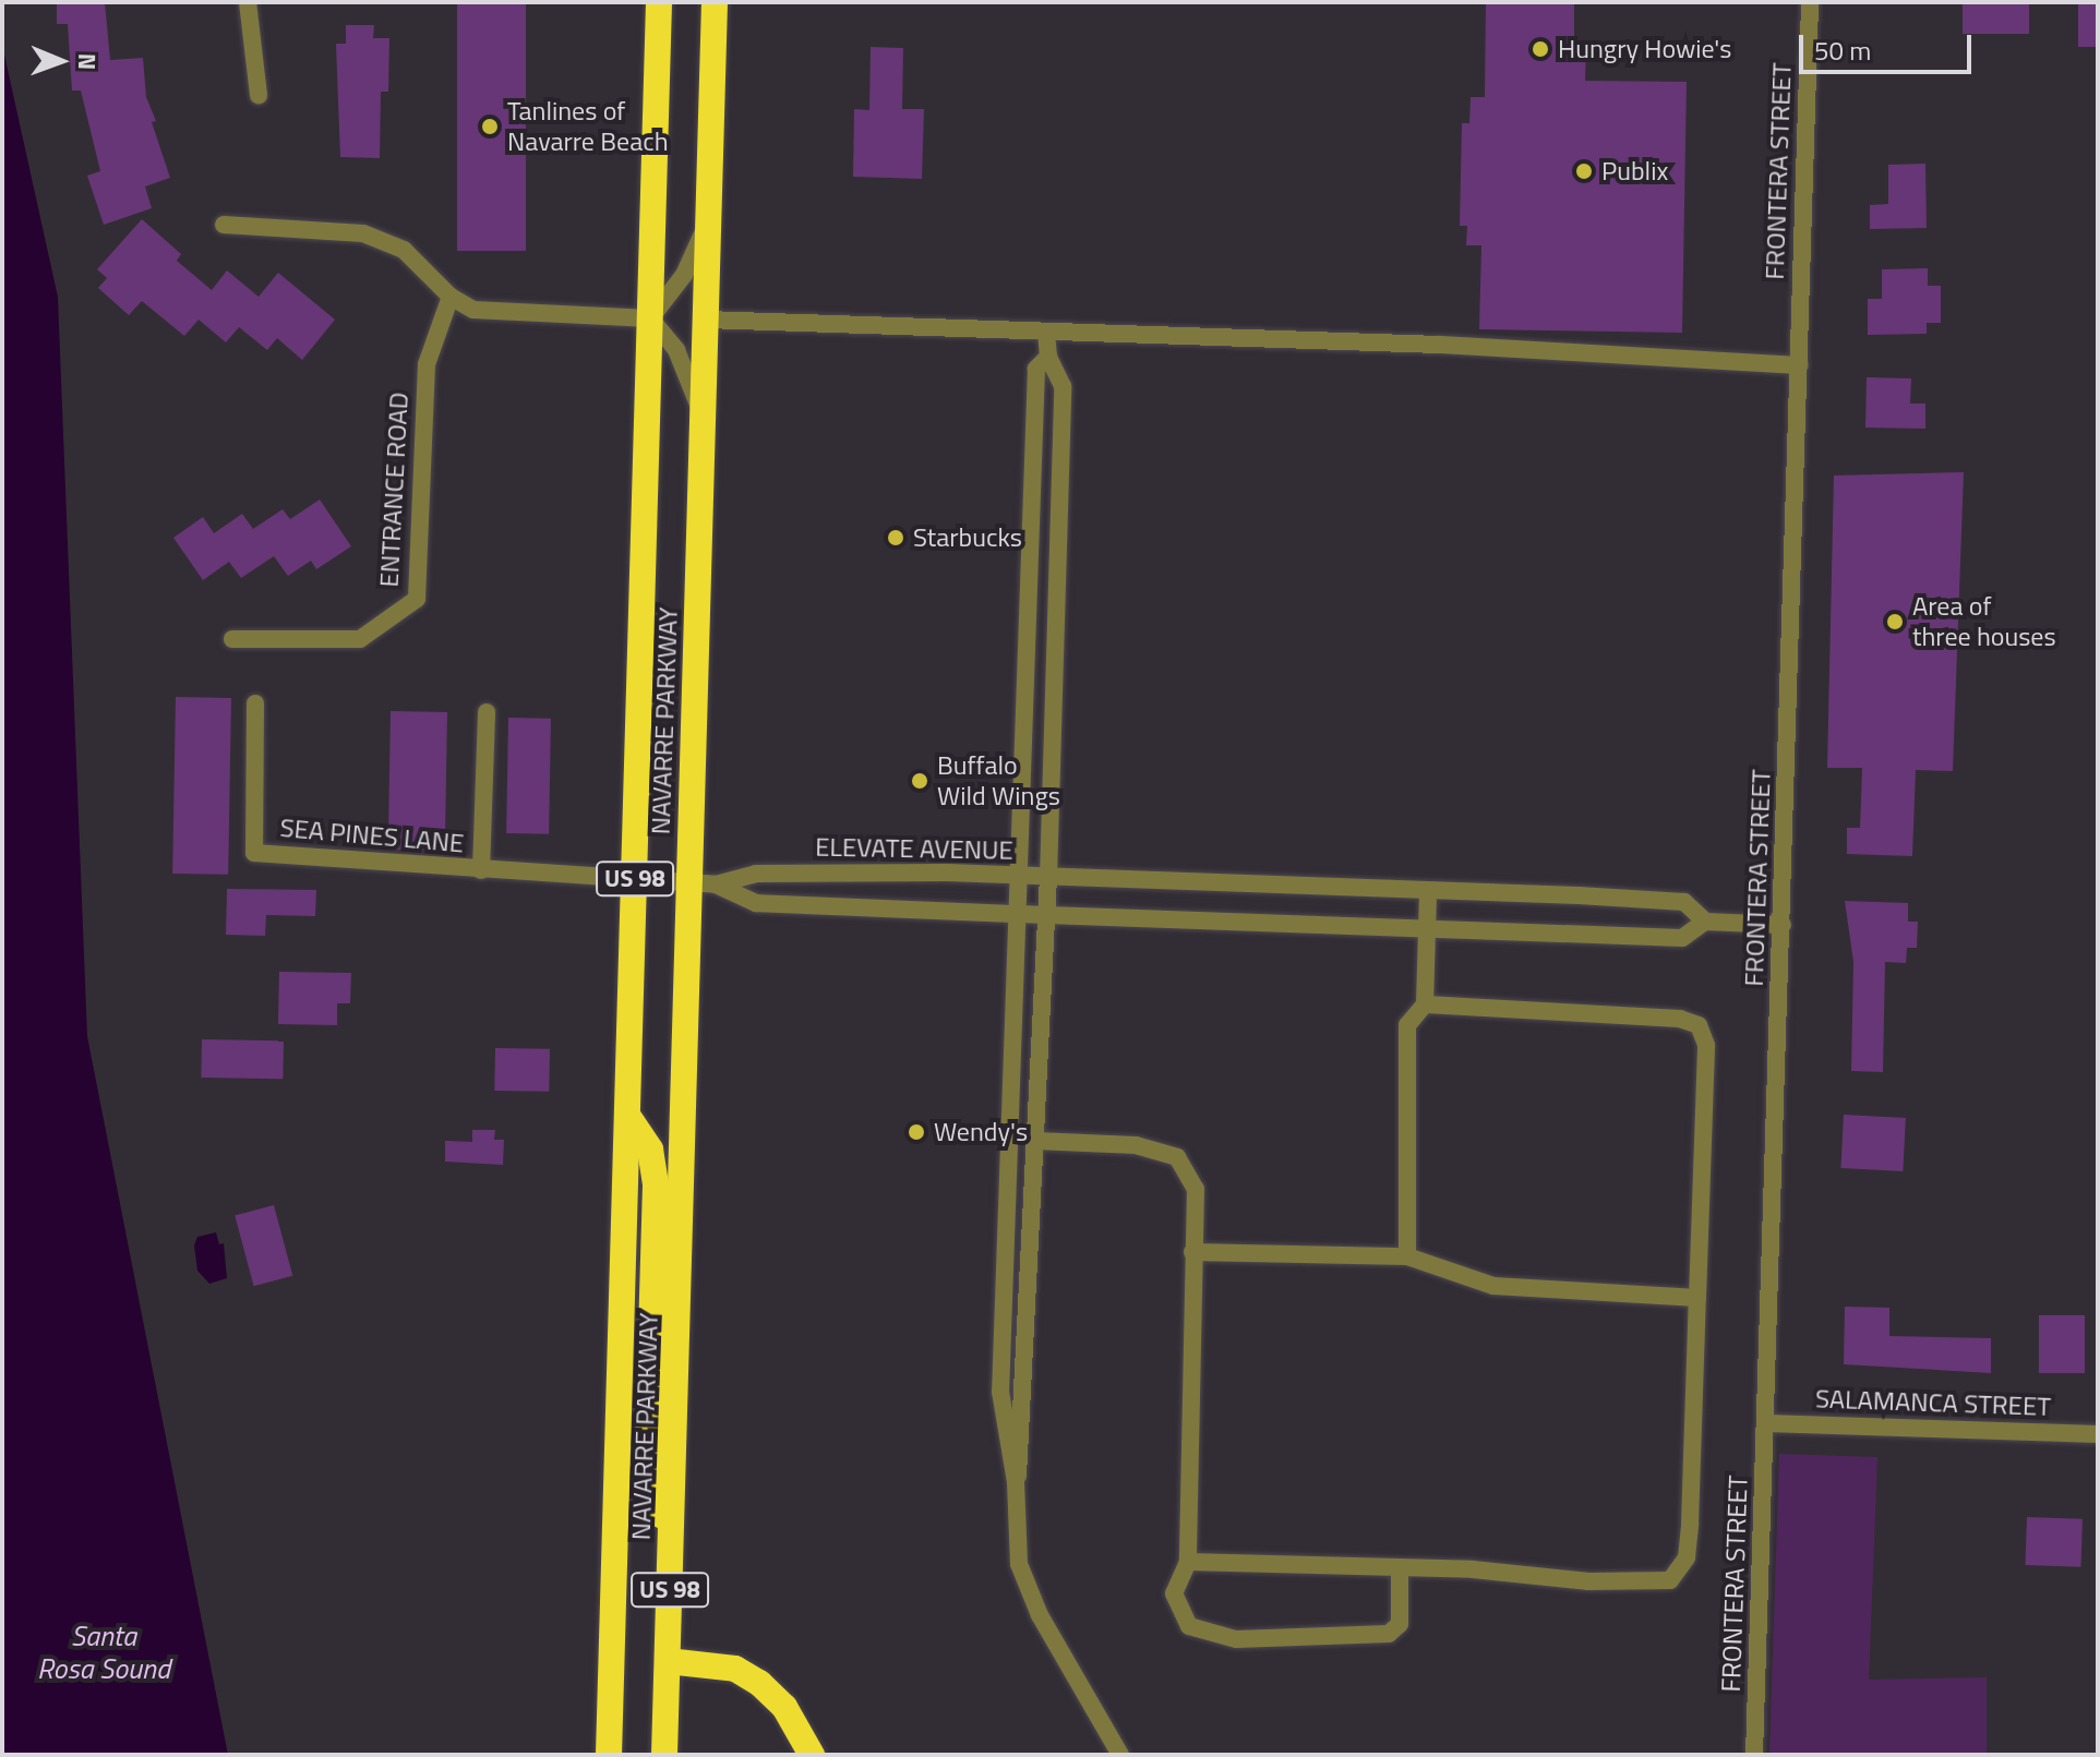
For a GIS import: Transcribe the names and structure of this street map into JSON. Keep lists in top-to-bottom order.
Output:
{
  "streets": {
    "highway": ["NAVARRE PARKWAY", "US 98"],
    "street": [
      "FRONTERA STREET",
      "ENTRANCE ROAD",
      "SEA PINES LANE",
      "ELEVATE AVENUE",
      "SALAMANCA STREET"
    ]
  },
  "crossings": [
    ["FRONTERA STREET", "SALAMANCA STREET"],
    ["NAVARRE PARKWAY", "SEA PINES LANE"],
    ["NAVARRE PARKWAY", "ELEVATE AVENUE"]
  ],
  "water": ["Santa Rosa Sound"],
  "places": [
    "Hungry Howie's",
    "Tanlines of Navarre Beach",
    "Publix",
    "Starbucks",
    "Area of three houses",
    "Buffalo Wild Wings",
    "Wendy's"
  ],
  "scale_bar": "50 m",
  "north": "right"
}
